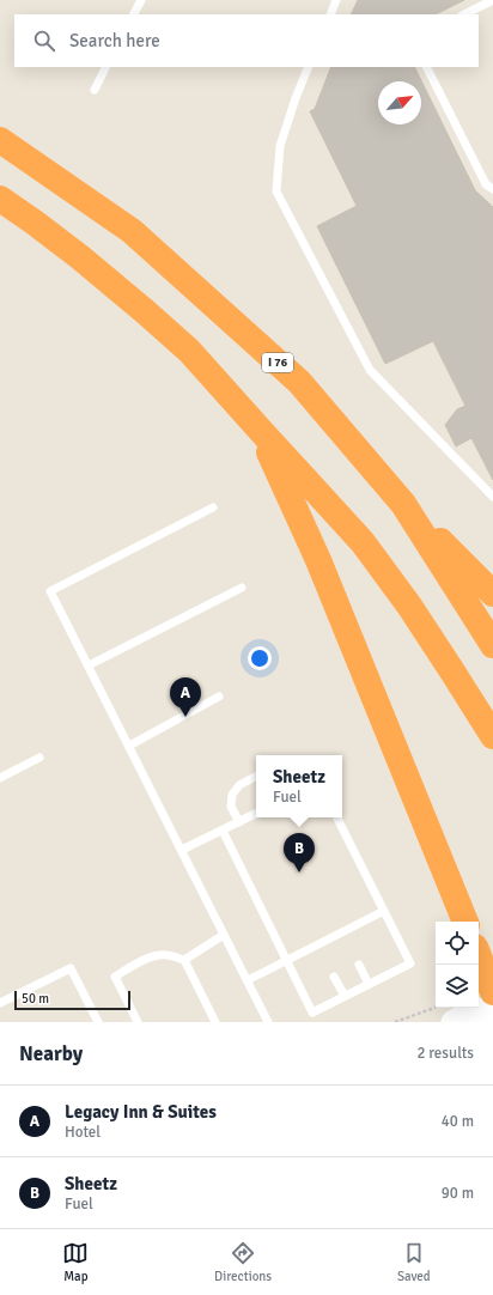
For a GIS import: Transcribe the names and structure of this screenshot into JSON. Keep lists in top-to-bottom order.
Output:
{
  "streets": {
    "highway": ["I 76"]
  },
  "scale_bar": "50 m",
  "north": "top right",
  "page": {
    "search": "Search here",
    "pins": ["A", "B"],
    "popup": ["Sheetz", "Fuel"],
    "scale": "50 m",
    "heading": ["Nearby", "2 results"],
    "list": [
      {
        "mark": "A",
        "name": "Legacy Inn & Suites",
        "note": "Hotel",
        "value": "40 m"
      },
      {
        "mark": "B",
        "name": "Sheetz",
        "note": "Fuel",
        "value": "90 m"
      }
    ],
    "nav": ["Map", "Directions", "Saved"]
  }
}
